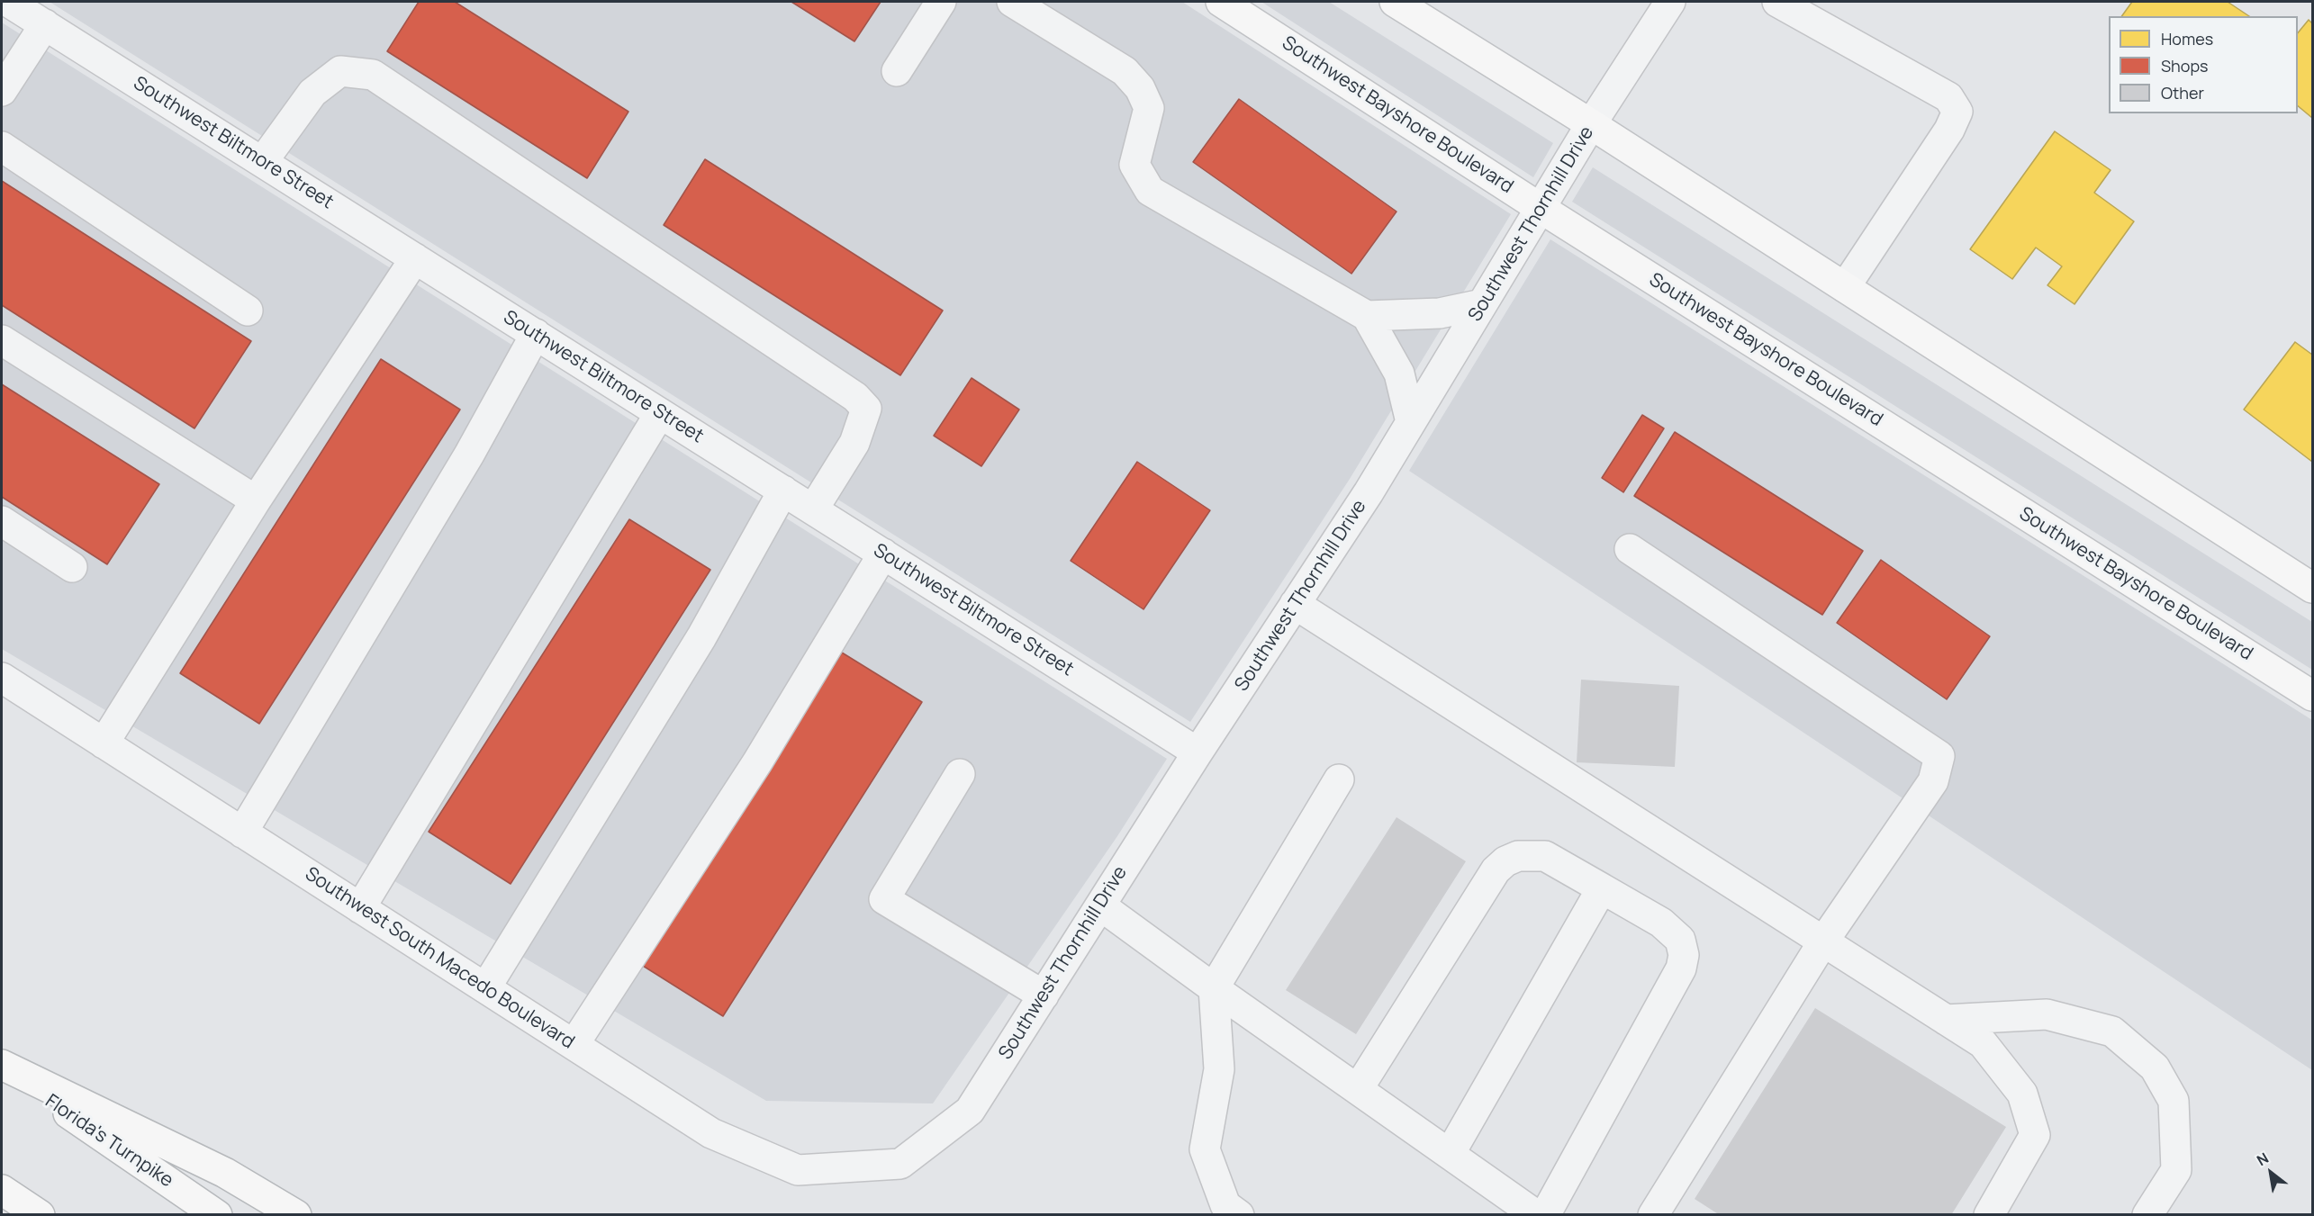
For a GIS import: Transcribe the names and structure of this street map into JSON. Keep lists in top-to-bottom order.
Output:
{
  "streets": {
    "main road": ["Southwest Bayshore Boulevard", "Florida's Turnpike"],
    "street": ["Southwest Biltmore Street", "Southwest Thornhill Drive", "Southwest South Macedo Boulevard"]
  },
  "crossings": [
    ["Southwest Bayshore Boulevard", "Southwest Thornhill Drive"],
    ["Southwest Biltmore Street", "Southwest Thornhill Drive"],
    ["Southwest Thornhill Drive", "Southwest South Macedo Boulevard"]
  ],
  "legend": ["Homes", "Shops", "Other"],
  "north": "top left"
}
